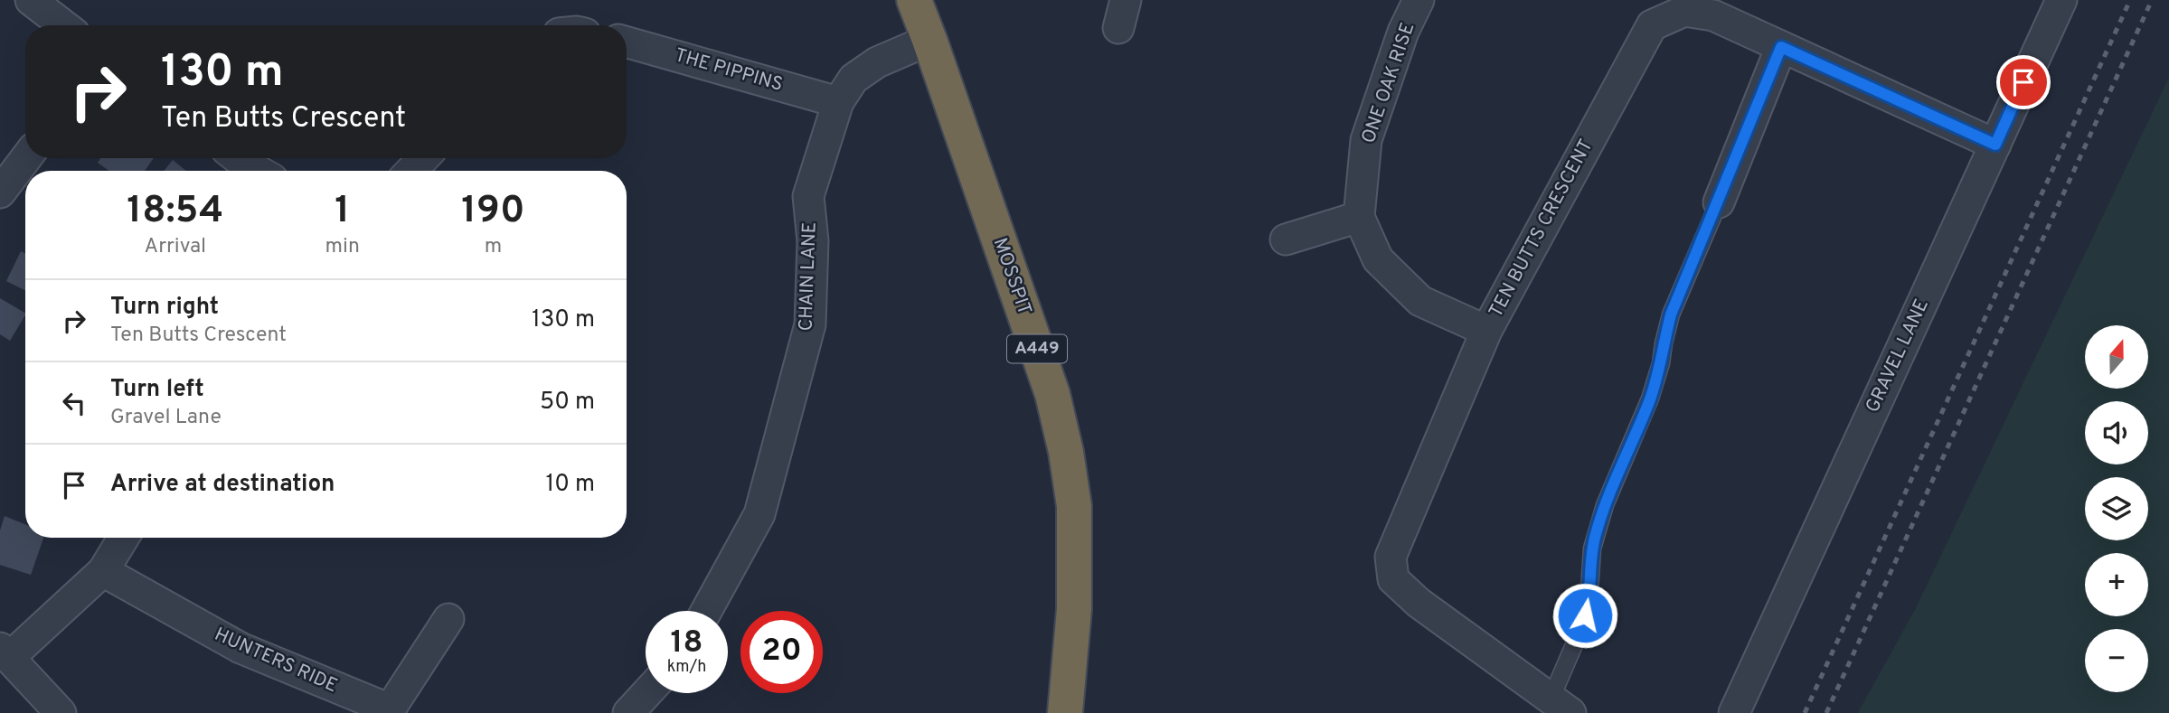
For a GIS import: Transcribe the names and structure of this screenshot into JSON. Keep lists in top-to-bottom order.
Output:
{
  "streets": {
    "highway": ["MOSSPIT", "A449"],
    "street": [
      "THE PIPPINS",
      "ONE OAK RISE",
      "TEN BUTTS CRESCENT",
      "CHAIN LANE",
      "GRAVEL LANE",
      "HUNTERS RIDE"
    ]
  },
  "crossings": [
    ["THE PIPPINS", "CHAIN LANE"],
    ["ONE OAK RISE", "TEN BUTTS CRESCENT"],
    ["TEN BUTTS CRESCENT", "GRAVEL LANE"],
    ["CHAIN LANE", "MOSSPIT"]
  ],
  "north": "top",
  "page": {
    "turn": ["130 m", "Ten Butts Crescent"],
    "eta": [
      "18:54",
      "Arrival",
      "1",
      "min",
      "190",
      "m"
    ],
    "list": [
      {
        "name": "Turn right",
        "note": "Ten Butts Crescent",
        "value": "130 m"
      },
      {
        "name": "Turn left",
        "note": "Gravel Lane",
        "value": "50 m"
      },
      {
        "name": "Arrive at destination",
        "value": "10 m"
      }
    ],
    "map_buttons": ["+", "−"],
    "speed": "18 km/h",
    "limit": "20"
  }
}
